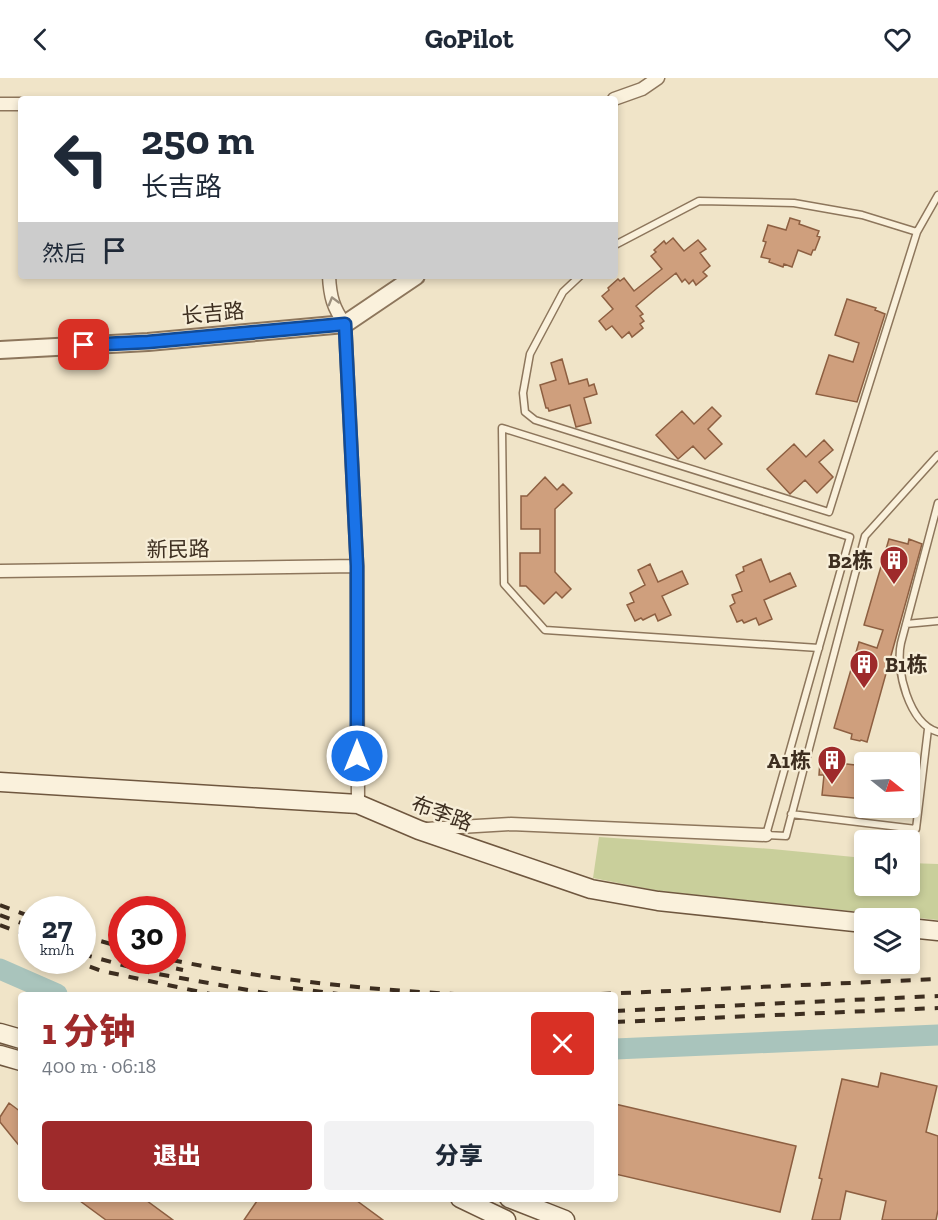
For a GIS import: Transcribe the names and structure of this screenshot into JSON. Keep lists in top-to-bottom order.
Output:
{
  "streets": {
    "main road": ["布李路"],
    "street": ["长吉路", "新民路"]
  },
  "places": {
    "building": ["B2栋", "B1栋", "A1栋"]
  },
  "north": "right",
  "page": {
    "header": "GoPilot",
    "turn": ["250 m", "长吉路"],
    "then": "然后",
    "speed": "27 km/h",
    "limit": "30",
    "heading": ["1 分钟", "400 m · 06:18"],
    "buttons": ["退出", "分享"]
  }
}
